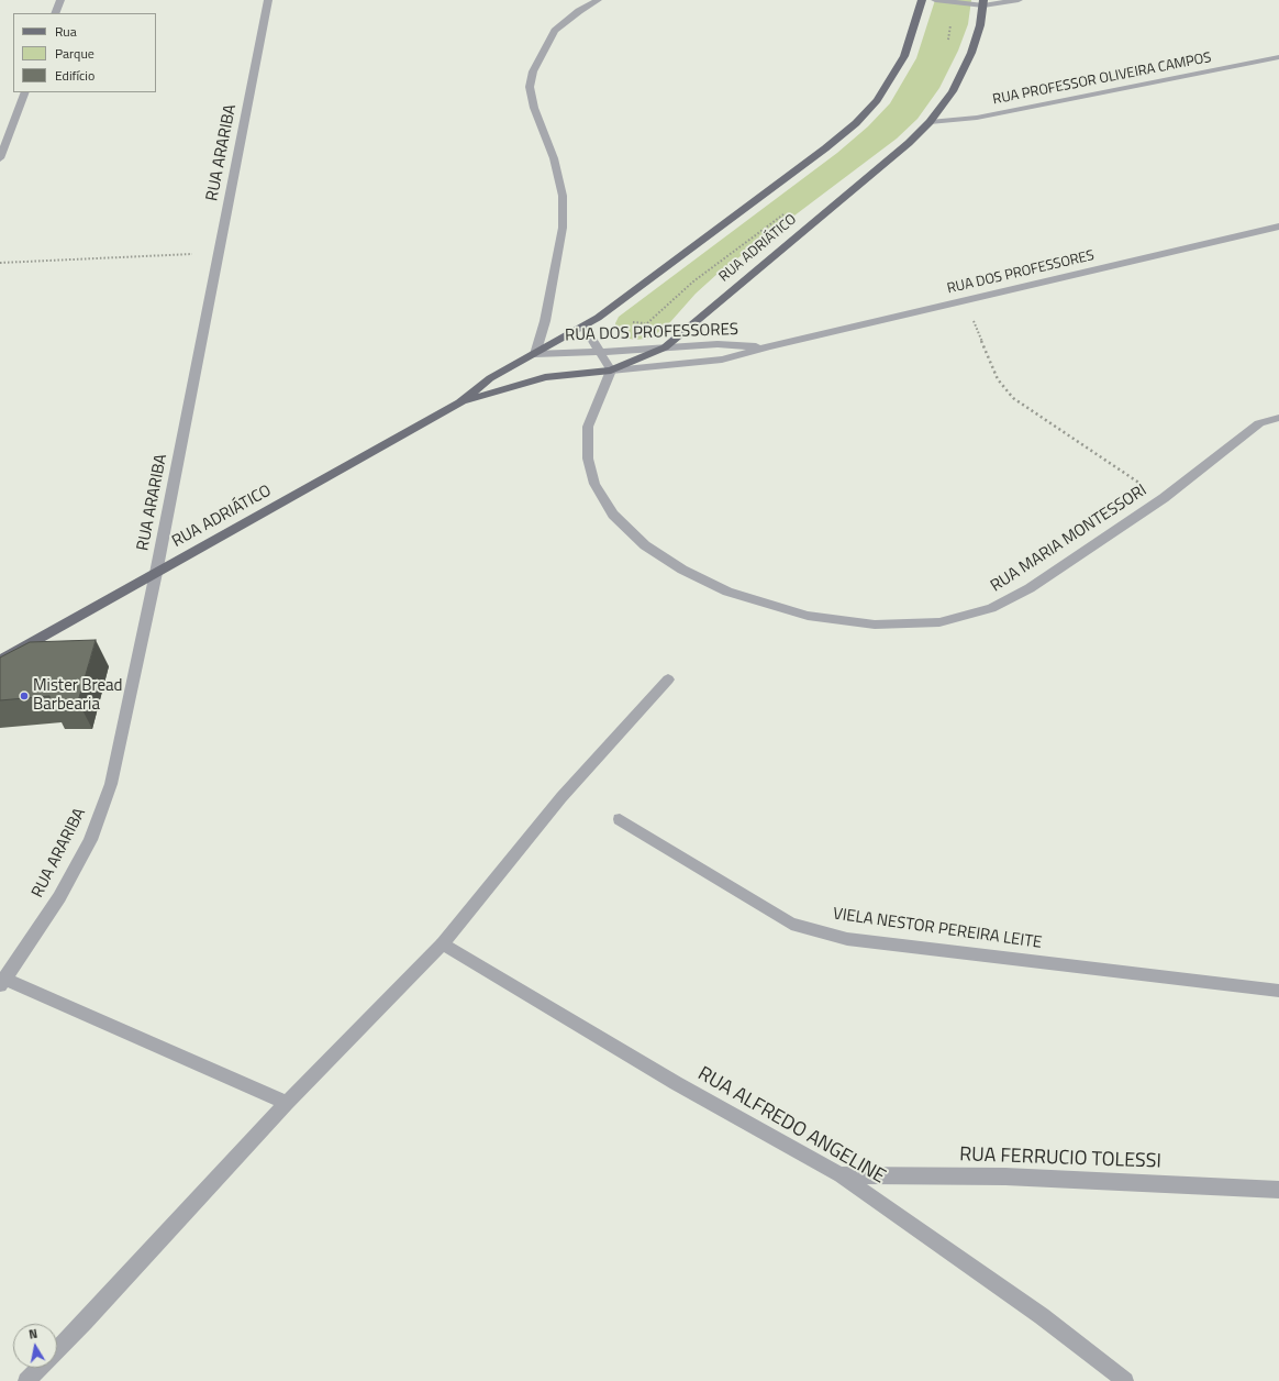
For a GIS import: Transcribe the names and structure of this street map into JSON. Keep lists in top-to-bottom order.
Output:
{
  "streets": {
    "main road": ["RUA ADRIÁTICO"],
    "street": [
      "RUA PROFESSOR OLIVEIRA CAMPOS",
      "RUA ARARIBA",
      "RUA DOS PROFESSORES",
      "RUA MARIA MONTESSORI",
      "VIELA NESTOR PEREIRA LEITE",
      "RUA ALFREDO ANGELINE",
      "RUA FERRUCIO TOLESSI"
    ]
  },
  "crossings": [
    ["RUA PROFESSOR OLIVEIRA CAMPOS", "RUA ADRIÁTICO"],
    ["RUA ARARIBA", "RUA ADRIÁTICO"],
    ["RUA ADRIÁTICO", "RUA DOS PROFESSORES"],
    ["RUA ADRIÁTICO", "RUA MARIA MONTESSORI"],
    ["RUA DOS PROFESSORES", "RUA MARIA MONTESSORI"],
    ["RUA ALFREDO ANGELINE", "RUA FERRUCIO TOLESSI"]
  ],
  "places": ["Mister Bread Barbearia"],
  "legend": ["Rua", "Parque", "Edifício"],
  "north": "top"
}
